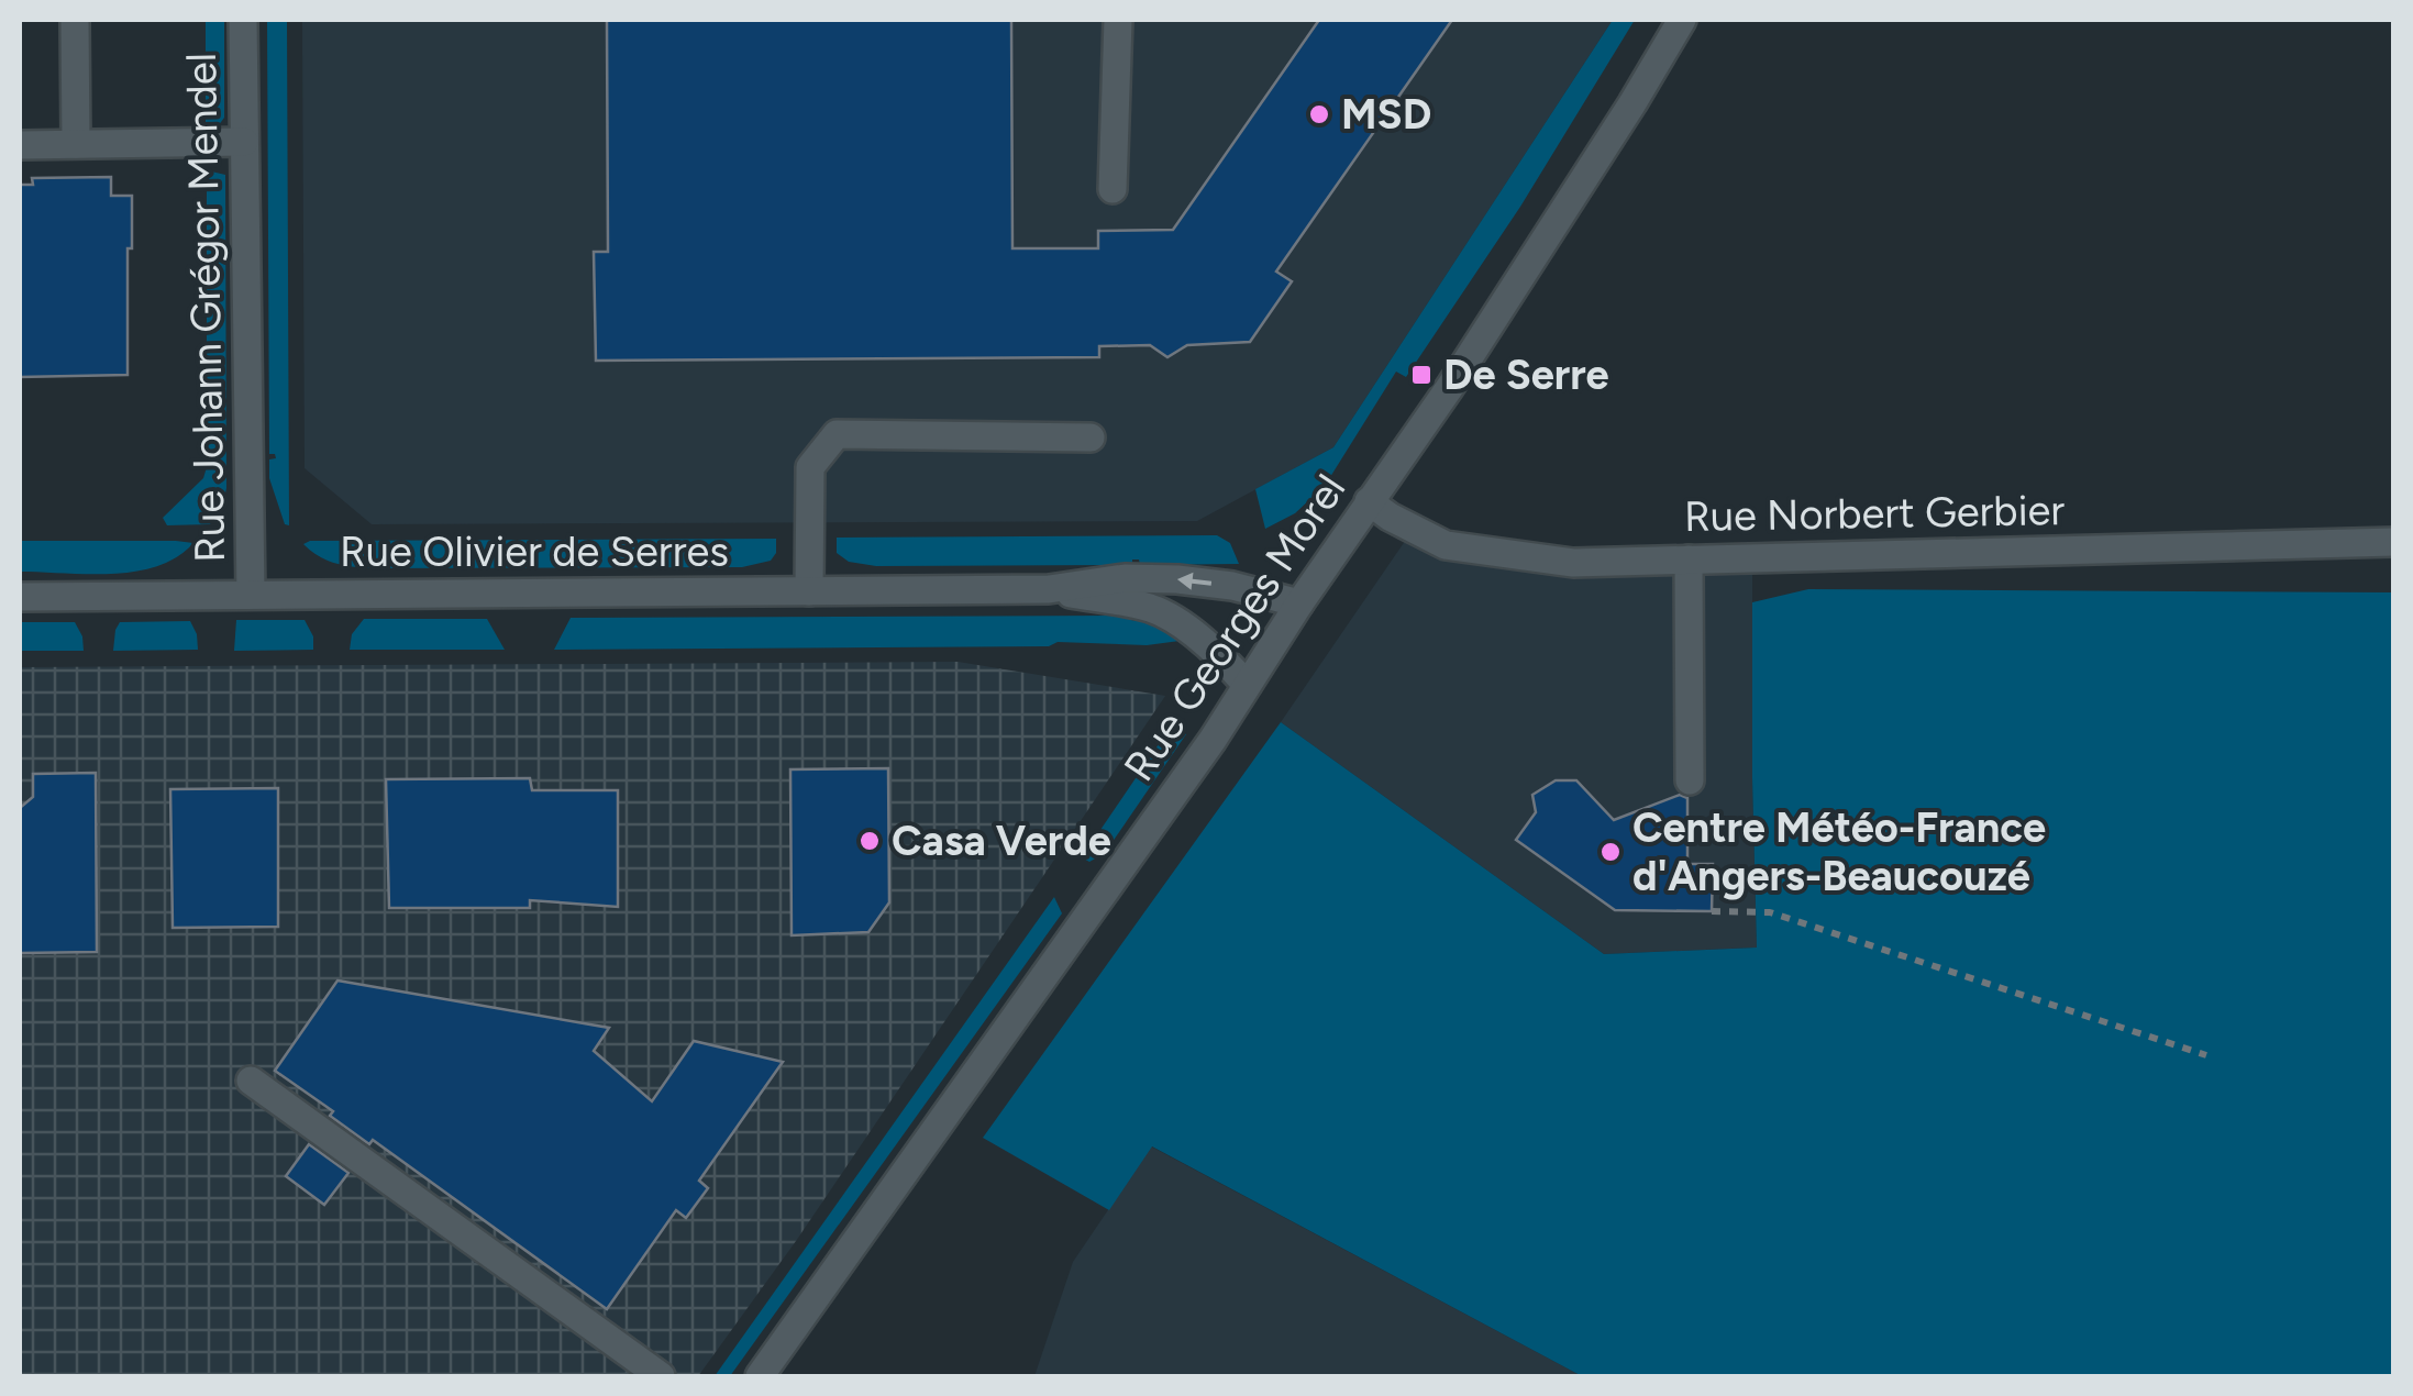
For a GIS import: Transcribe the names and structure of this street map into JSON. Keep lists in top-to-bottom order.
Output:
{
  "streets": {
    "street": [
      "Rue Johann Grégor Mendel",
      "Rue Norbert Gerbier",
      "Rue Olivier de Serres",
      "Rue Georges Morel"
    ]
  },
  "crossings": [
    ["Rue Johann Grégor Mendel", "Rue Olivier de Serres"],
    ["Rue Norbert Gerbier", "Rue Georges Morel"],
    ["Rue Olivier de Serres", "Rue Georges Morel"]
  ],
  "places": {
    "other": ["MSD", "Casa Verde", "Centre Météo-France d'Angers-Beaucouzé"],
    "transit": ["De Serre"]
  }
}
